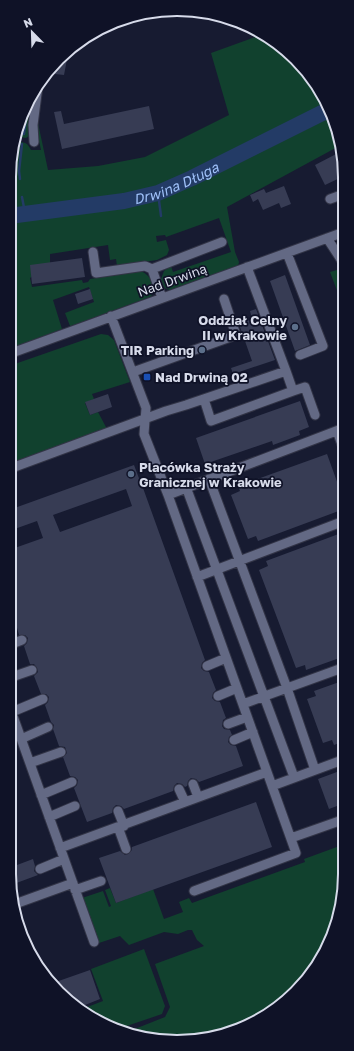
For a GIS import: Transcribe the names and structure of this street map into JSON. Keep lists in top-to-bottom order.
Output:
{
  "streets": {
    "street": ["Nad Drwiną"]
  },
  "water": ["Drwina Długa"],
  "places": {
    "other": ["Oddział Celny II w Krakowie", "TIR Parking", "Placówka Straży Granicznej w Krakowie"],
    "transit": ["Nad Drwiną 02"]
  },
  "north": "top left"
}
